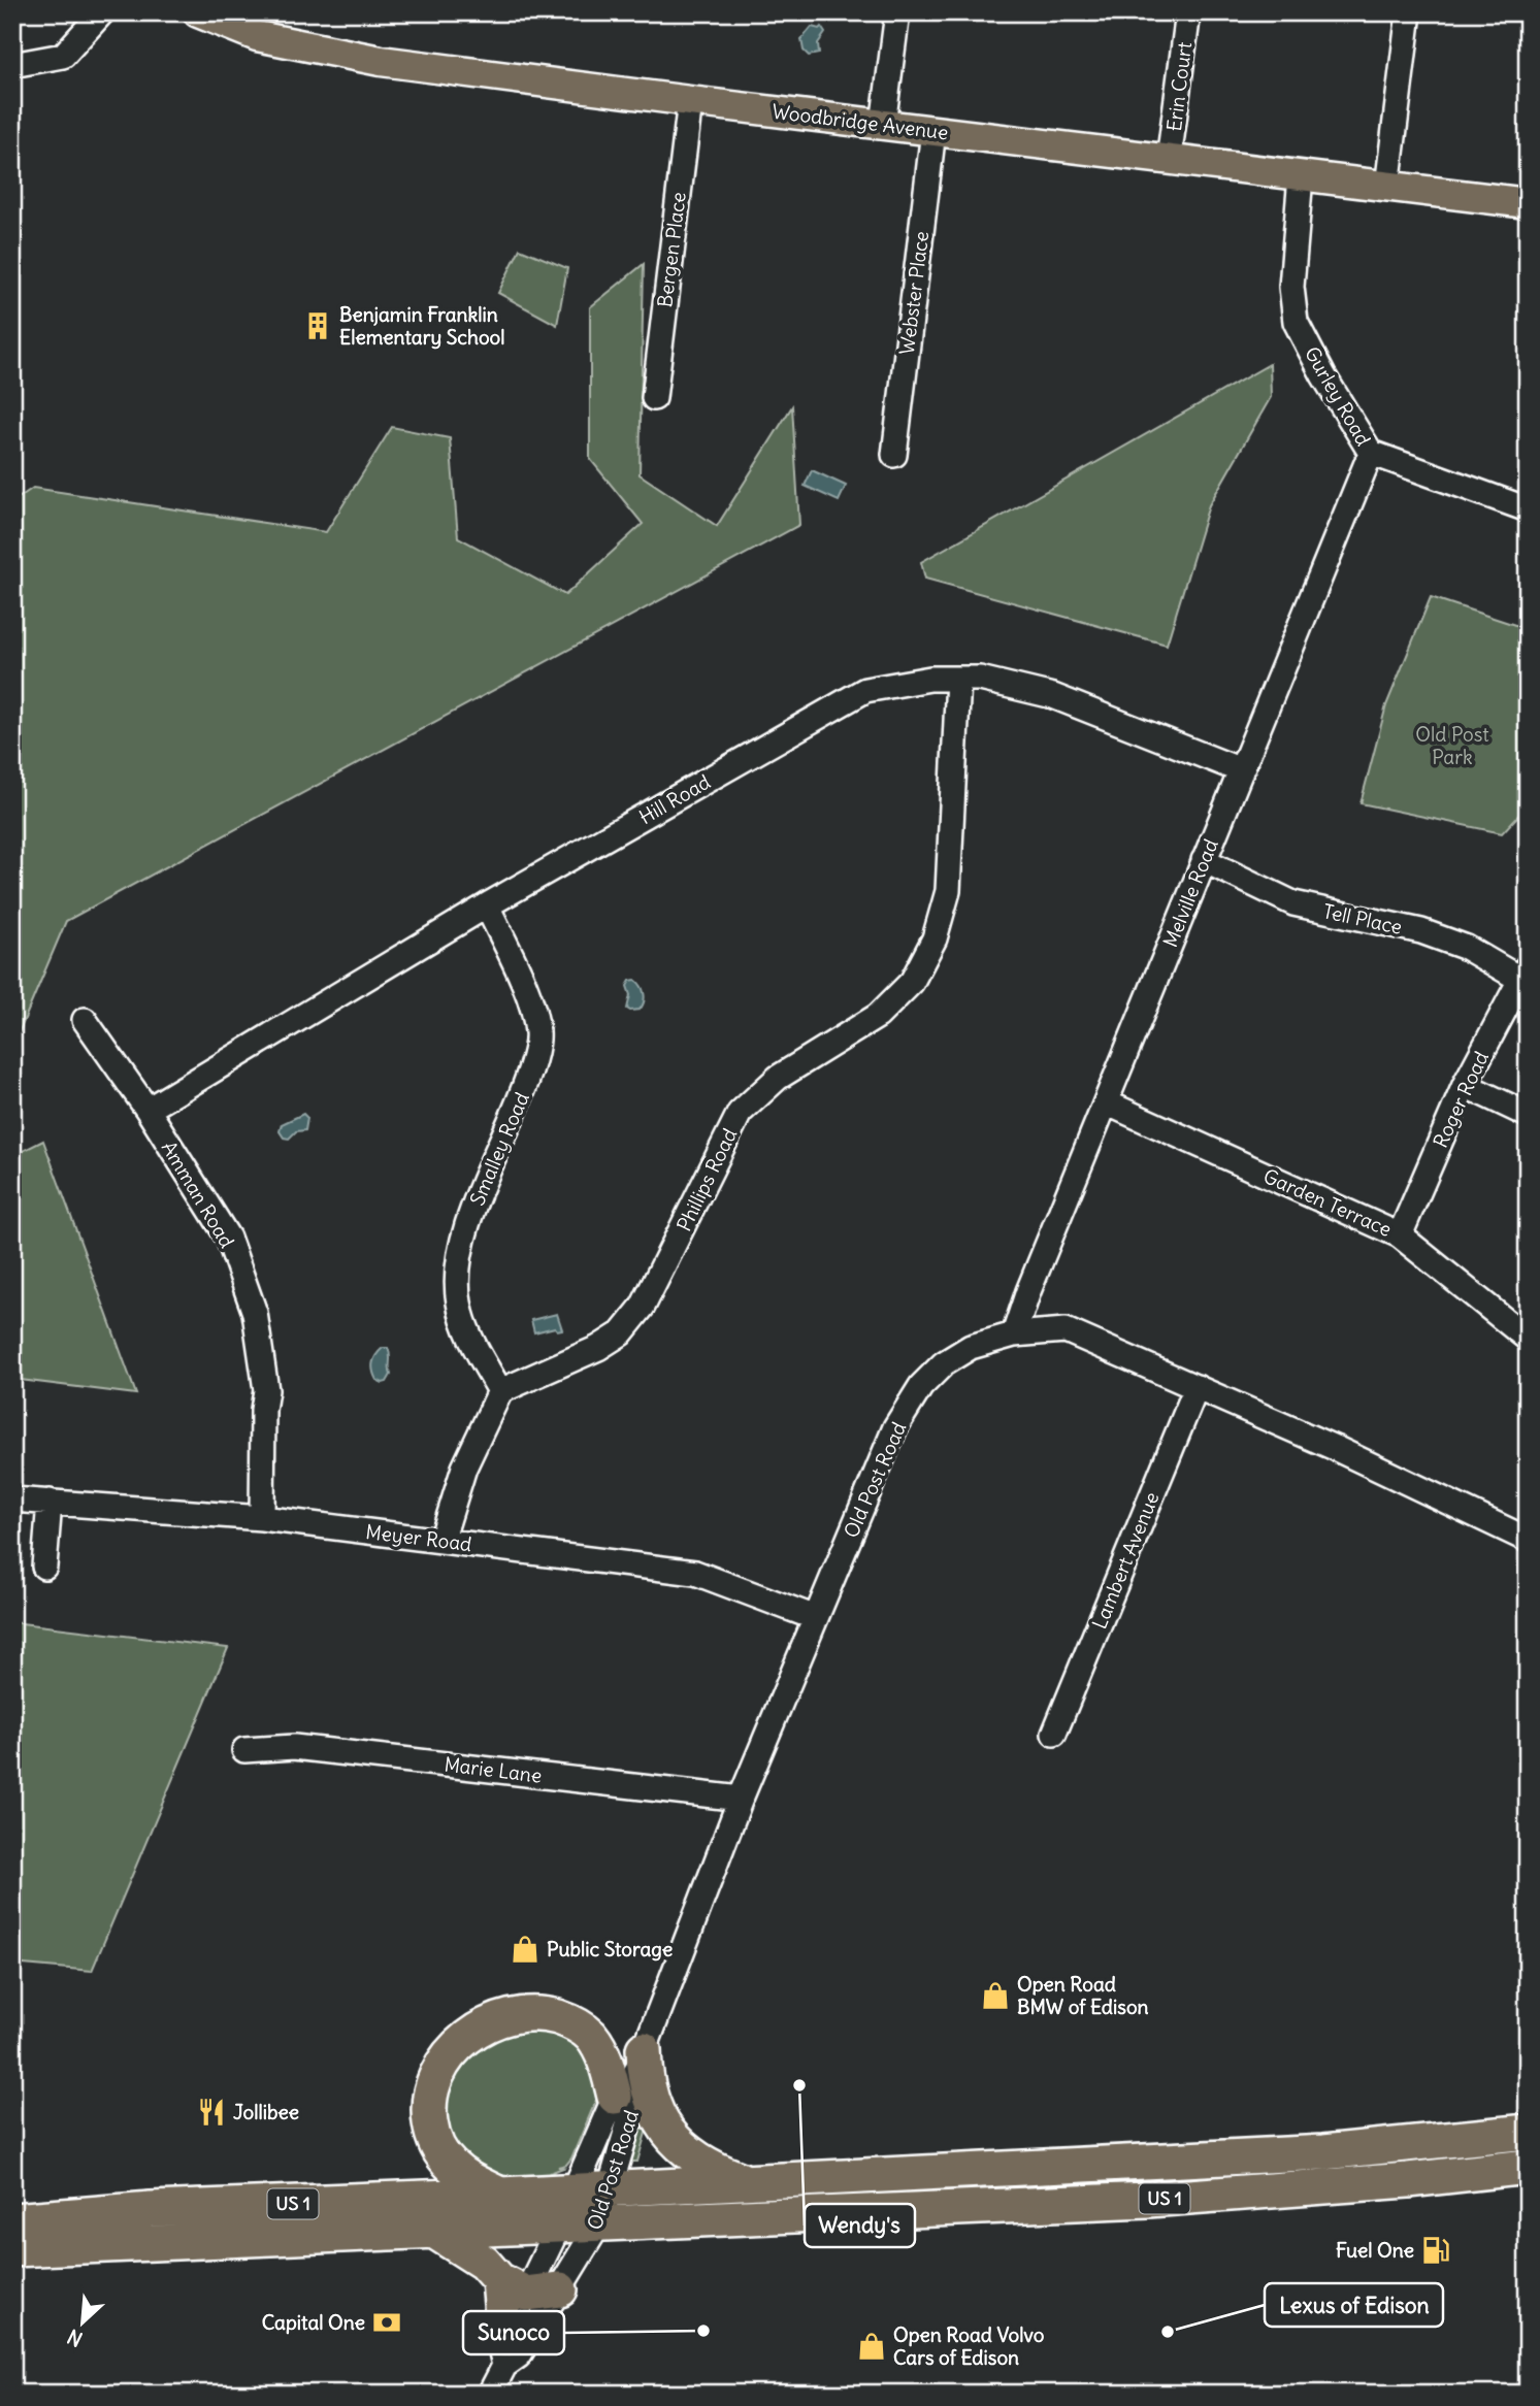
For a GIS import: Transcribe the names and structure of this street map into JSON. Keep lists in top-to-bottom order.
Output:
{
  "streets": {
    "highway": ["US 1"],
    "main road": ["Woodbridge Avenue"],
    "street": [
      "Erin Court",
      "Bergen Place",
      "Webster Place",
      "Gurley Road",
      "Hill Road",
      "Melville Road",
      "Tell Place",
      "Roger Road",
      "Smalley Road",
      "Phillips Road",
      "Amman Road",
      "Garden Terrace",
      "Old Post Road",
      "Meyer Road",
      "Lambert Avenue",
      "Marie Lane"
    ]
  },
  "crossings": [
    ["Erin Court", "Woodbridge Avenue"],
    ["Woodbridge Avenue", "Bergen Place"],
    ["Woodbridge Avenue", "Webster Place"],
    ["Woodbridge Avenue", "Gurley Road"],
    ["Gurley Road", "Melville Road"],
    ["Hill Road", "Melville Road"],
    ["Hill Road", "Smalley Road"],
    ["Hill Road", "Phillips Road"],
    ["Hill Road", "Amman Road"],
    ["Melville Road", "Tell Place"],
    ["Melville Road", "Garden Terrace"],
    ["Melville Road", "Old Post Road"],
    ["Tell Place", "Roger Road"],
    ["Roger Road", "Garden Terrace"],
    ["Smalley Road", "Phillips Road"],
    ["Amman Road", "Meyer Road"],
    ["Old Post Road", "Meyer Road"],
    ["Old Post Road", "Lambert Avenue"],
    ["Old Post Road", "Marie Lane"],
    ["Old Post Road", "US 1"]
  ],
  "parks": ["Old Post Park"],
  "places": {
    "building": ["Benjamin Franklin Elementary School"],
    "shop": ["Public Storage", "Open Road BMW of Edison", "Open Road Volvo Cars of Edison"],
    "other": ["Wendy's", "Sunoco", "Lexus of Edison"],
    "restaurant": ["Jollibee"],
    "fuel station": ["Fuel One"],
    "bank": ["Capital One"]
  },
  "north": "bottom left"
}
